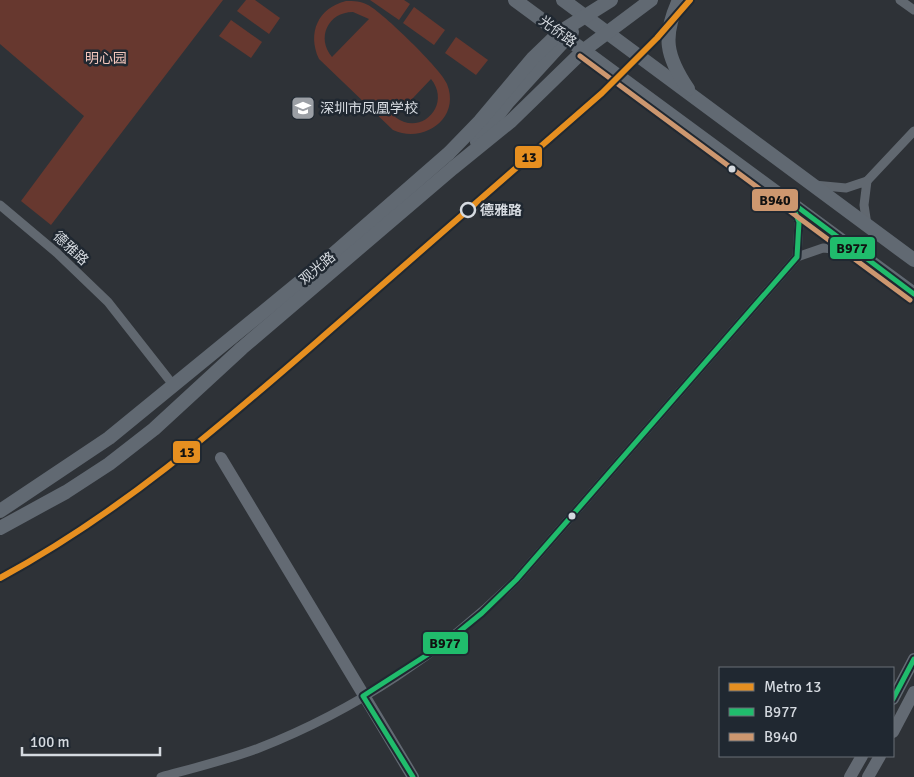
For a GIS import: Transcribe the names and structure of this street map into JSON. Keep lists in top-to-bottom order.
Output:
{
  "streets": {
    "main road": ["光侨路", "观光路"],
    "street": ["德雅路"]
  },
  "crossings": [
    ["光侨路", "观光路"],
    ["德雅路", "观光路"]
  ],
  "parks": ["明心园"],
  "places": {
    "school or university": ["深圳市凤凰学校"],
    "other": ["德雅路"]
  },
  "lines": ["metro line 13", "transit line B940", "transit line B977"],
  "legend": ["Metro 13", "B977", "B940"],
  "scale_bar": "100 m"
}
